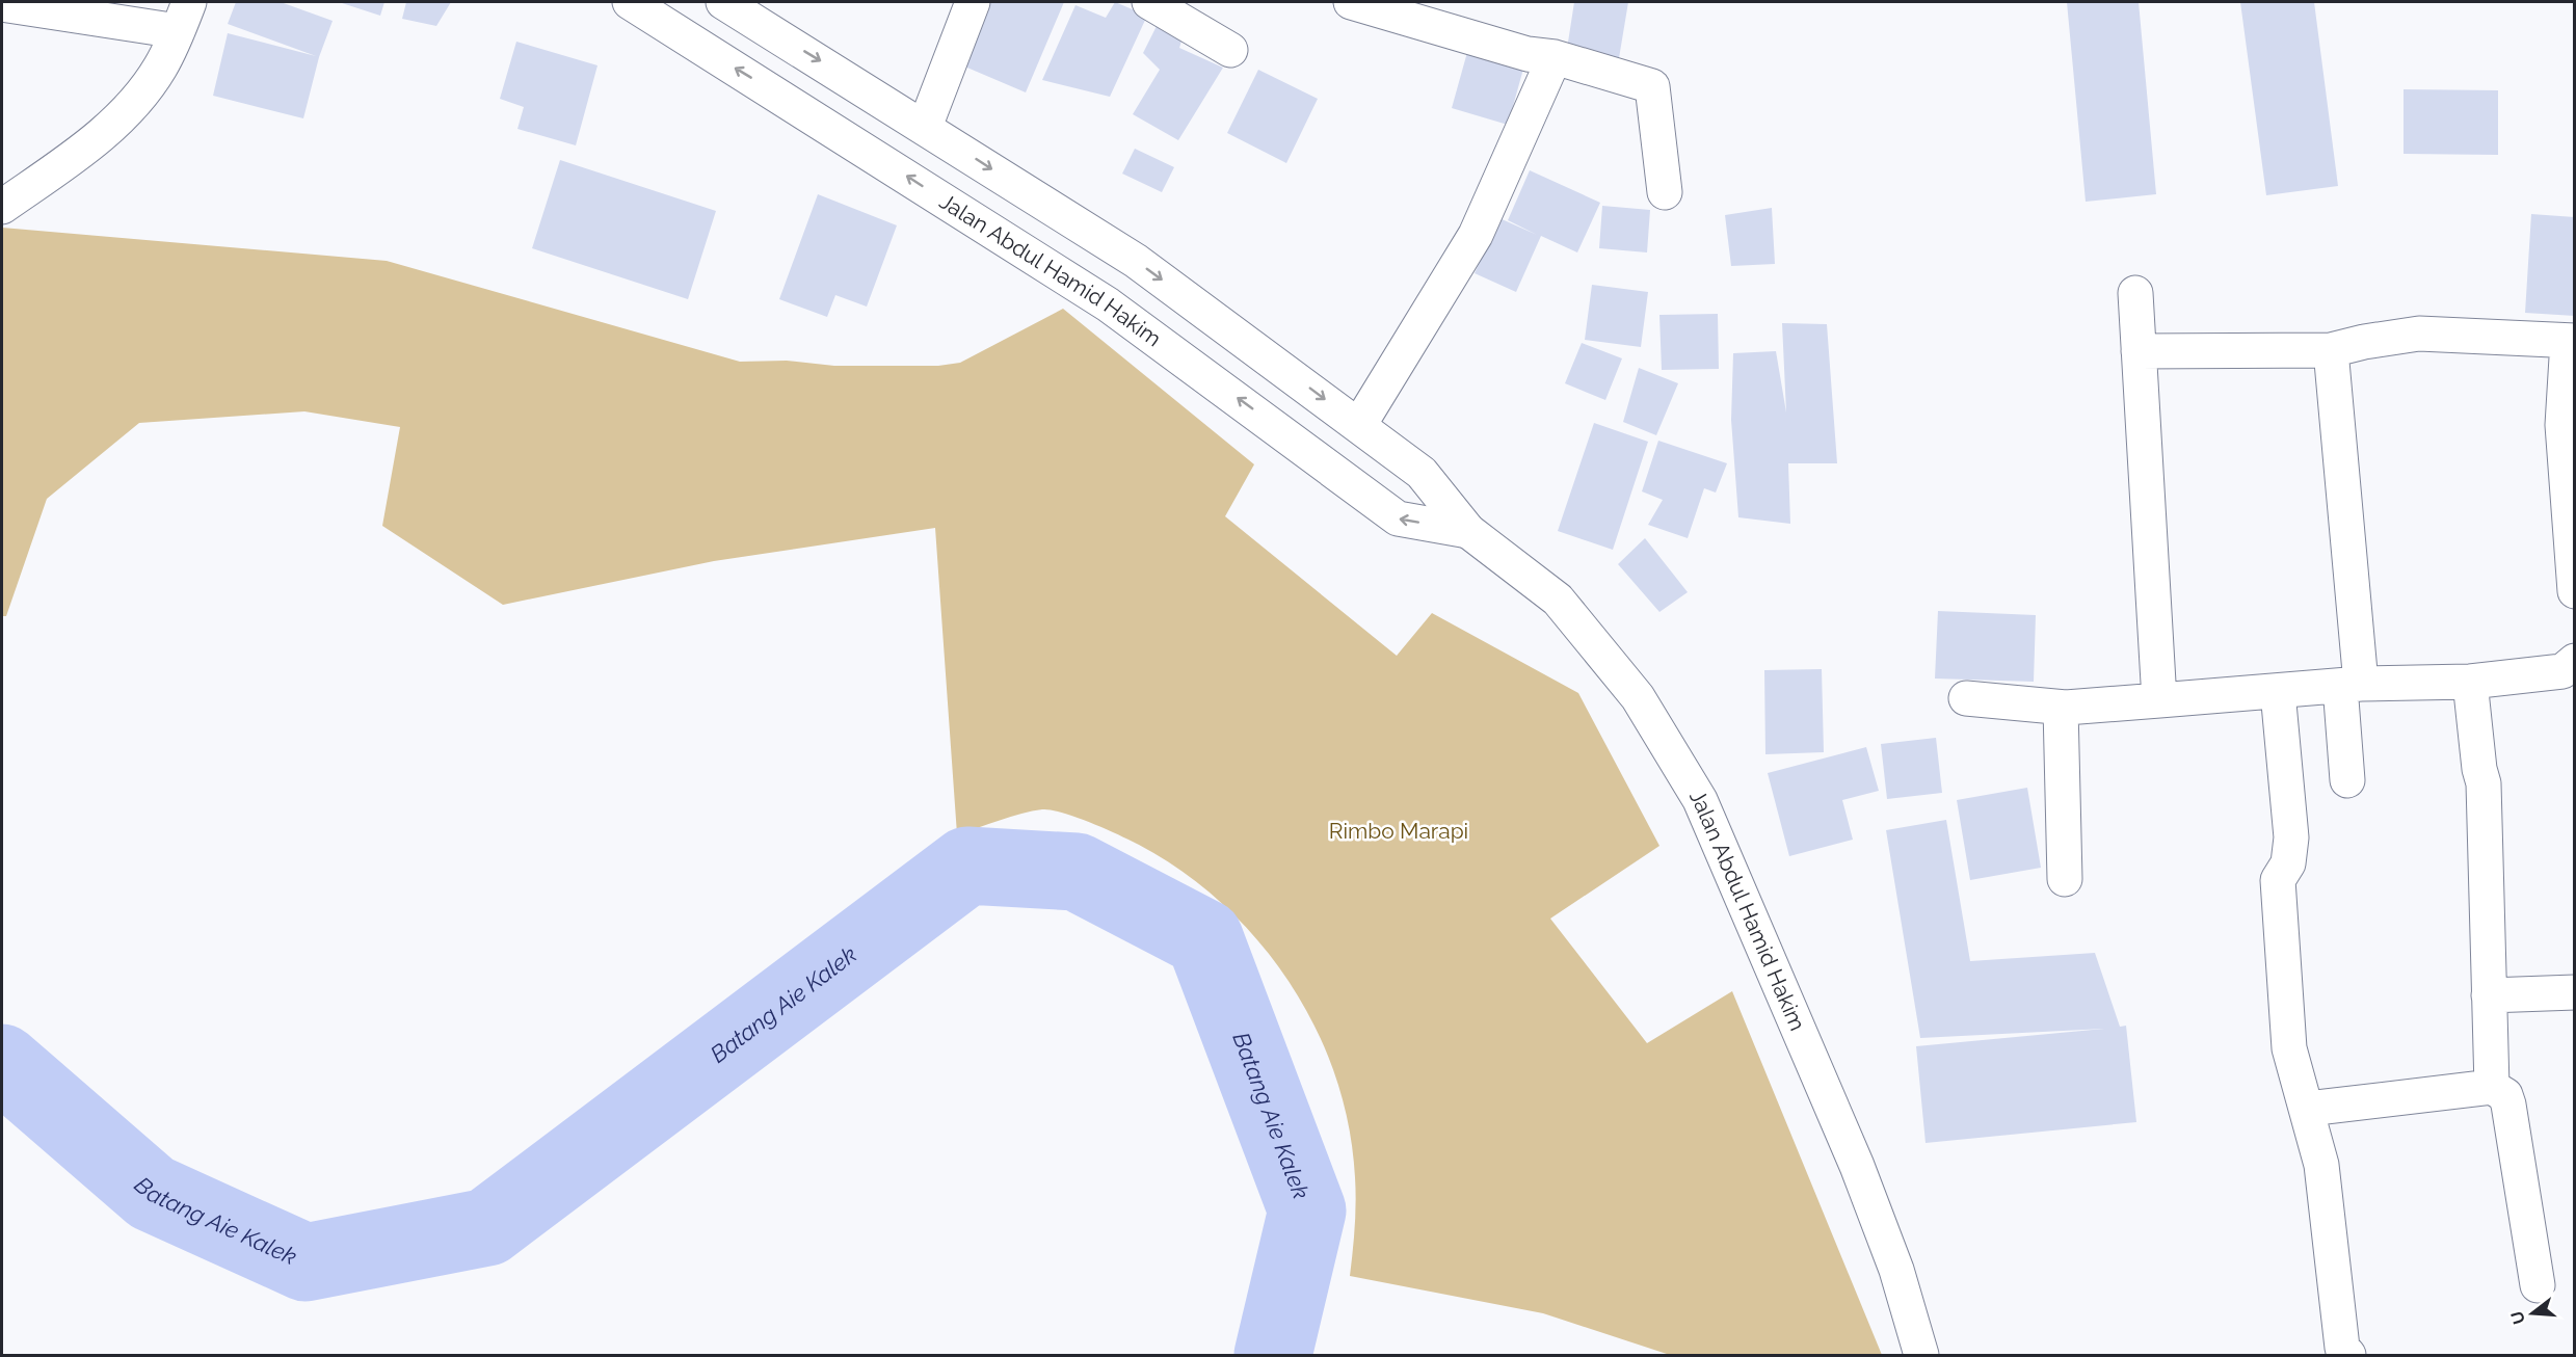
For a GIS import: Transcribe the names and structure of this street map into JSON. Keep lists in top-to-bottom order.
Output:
{
  "streets": {
    "street": ["Jalan Abdul Hamid Hakim"]
  },
  "water": ["Batang Aie Kalek"],
  "parks": ["Rimbo Marapi"],
  "north": "left"
}
